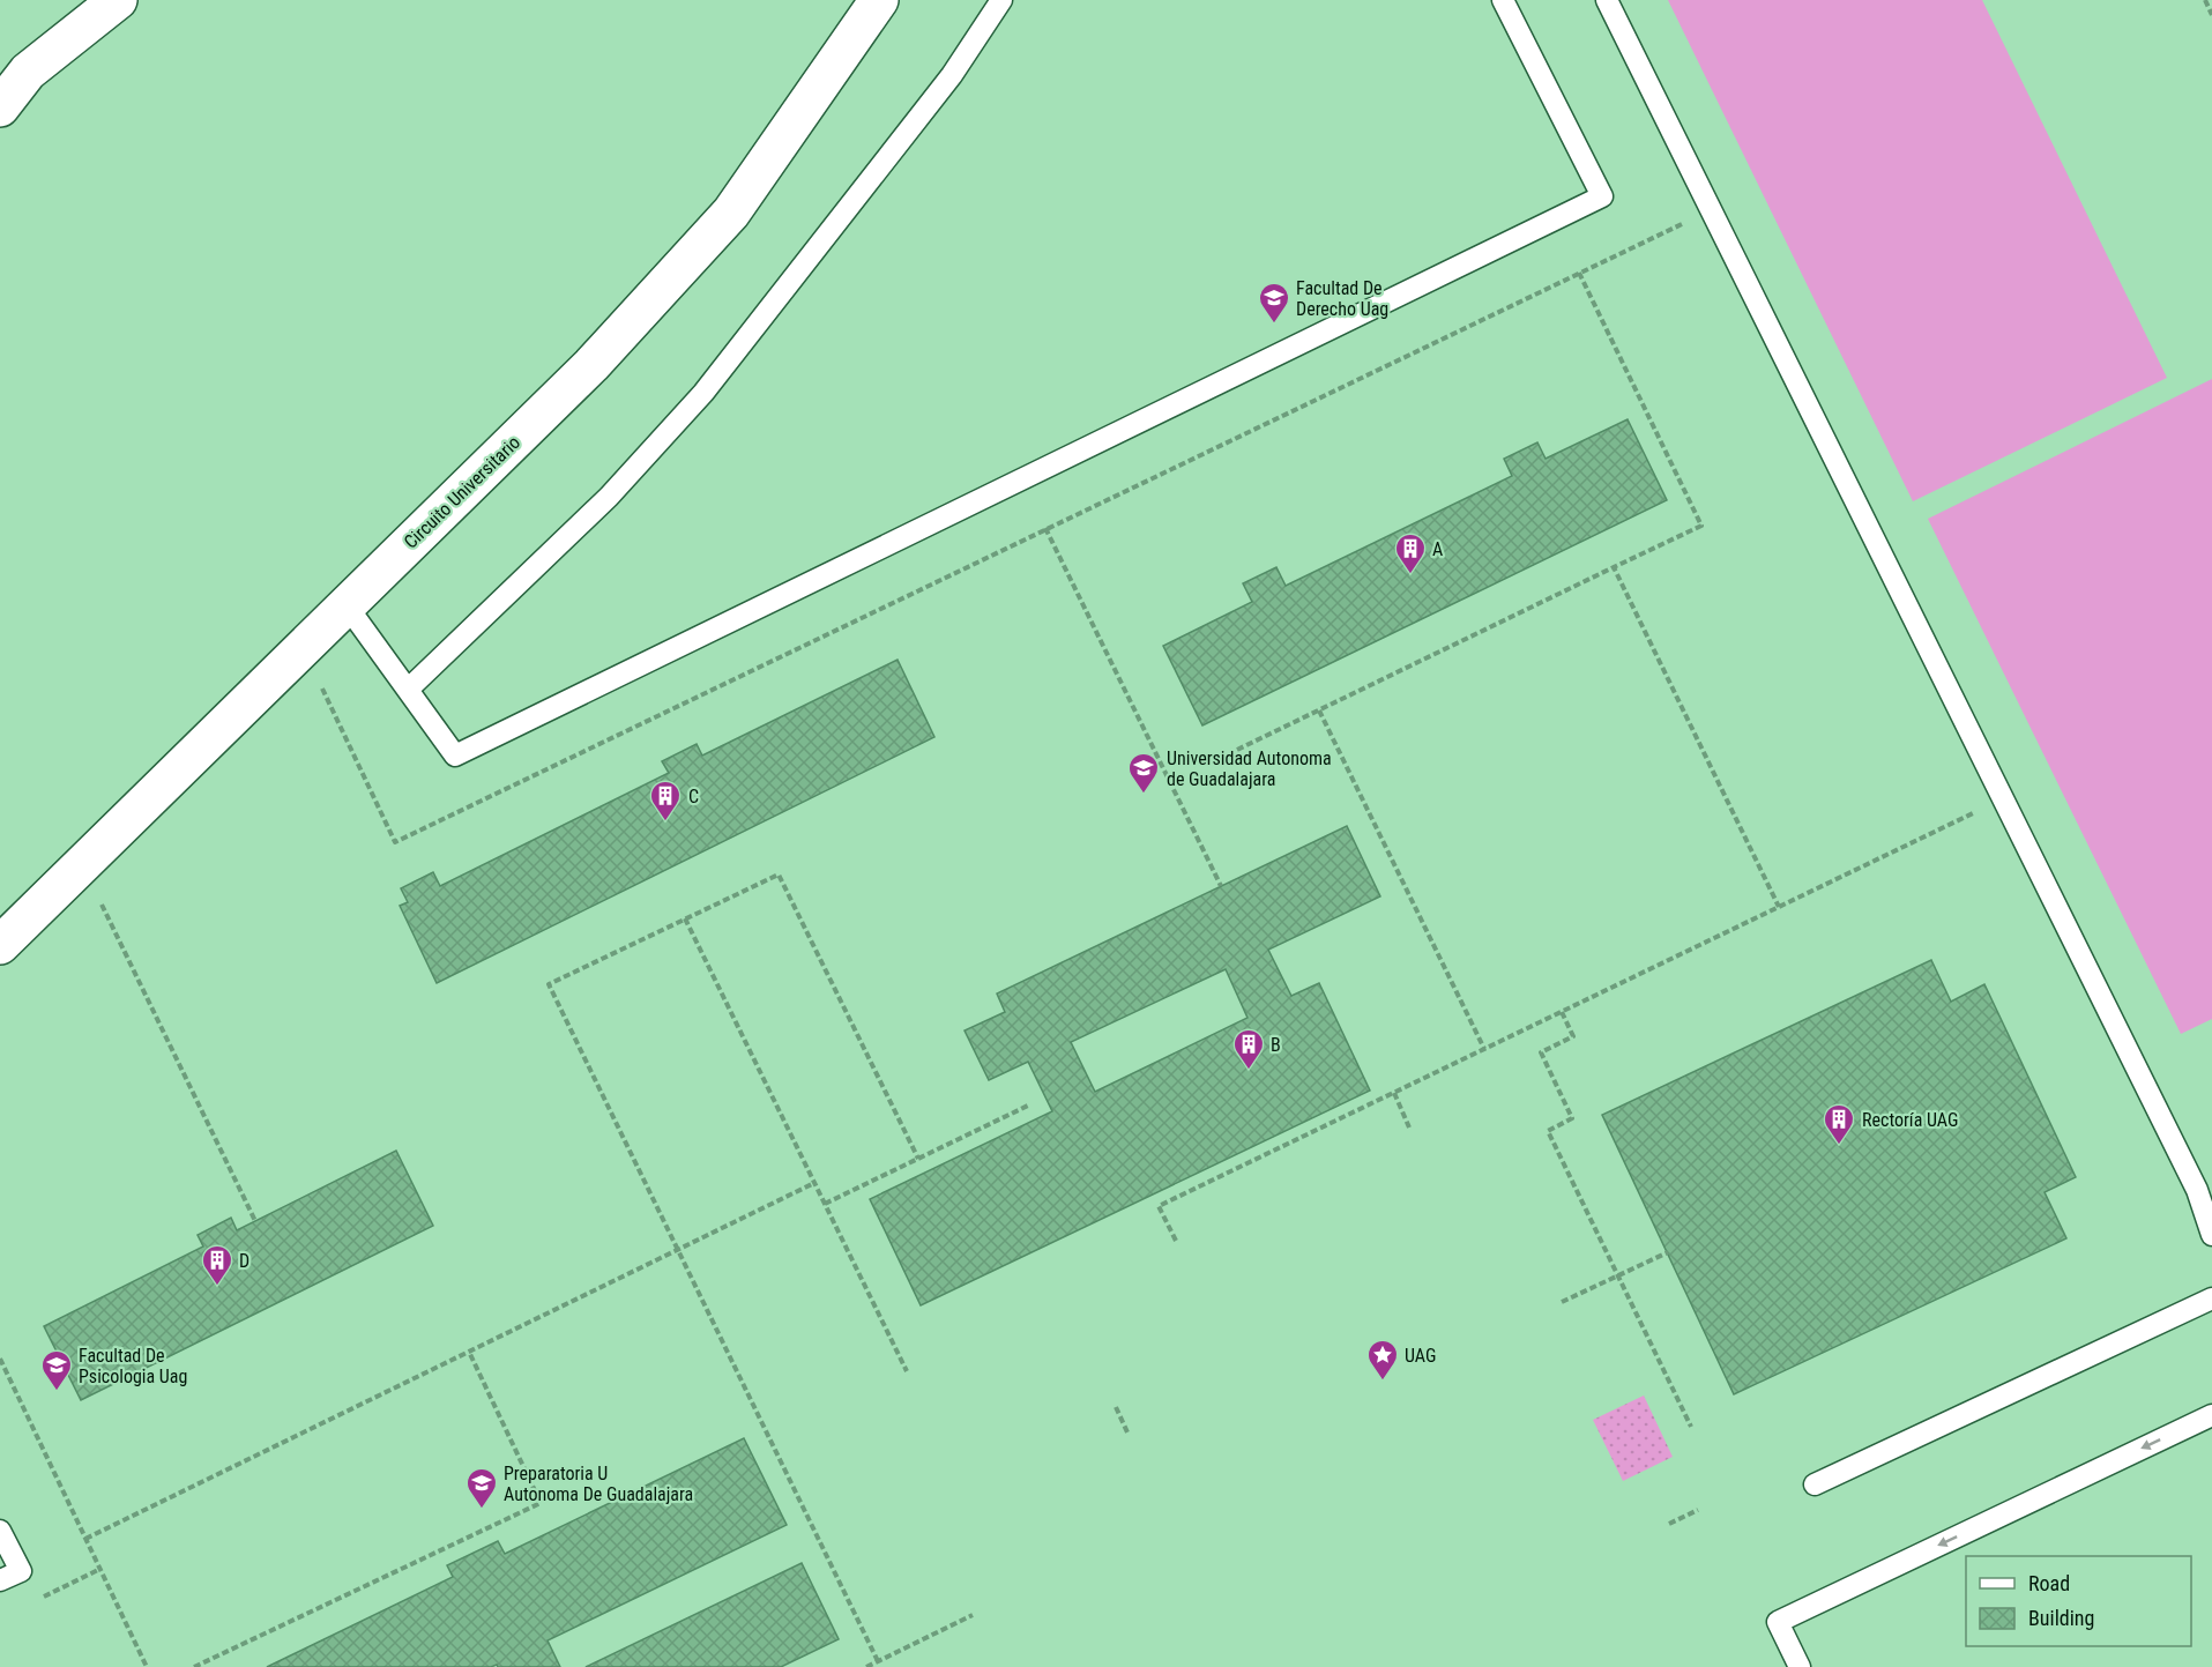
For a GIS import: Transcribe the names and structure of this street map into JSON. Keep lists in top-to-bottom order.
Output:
{
  "streets": {
    "street": ["Circuito Universitario"]
  },
  "places": {
    "school or university": [
      "Facultad De Derecho Uag",
      "Universidad Autonoma de Guadalajara",
      "Facultad De Psicologia Uag",
      "Preparatoria U Autonoma De Guadalajara"
    ],
    "building": [
      "A",
      "C",
      "B",
      "Rectoría UAG",
      "D"
    ],
    "place": ["UAG"]
  },
  "legend": ["Road", "Building"]
}
